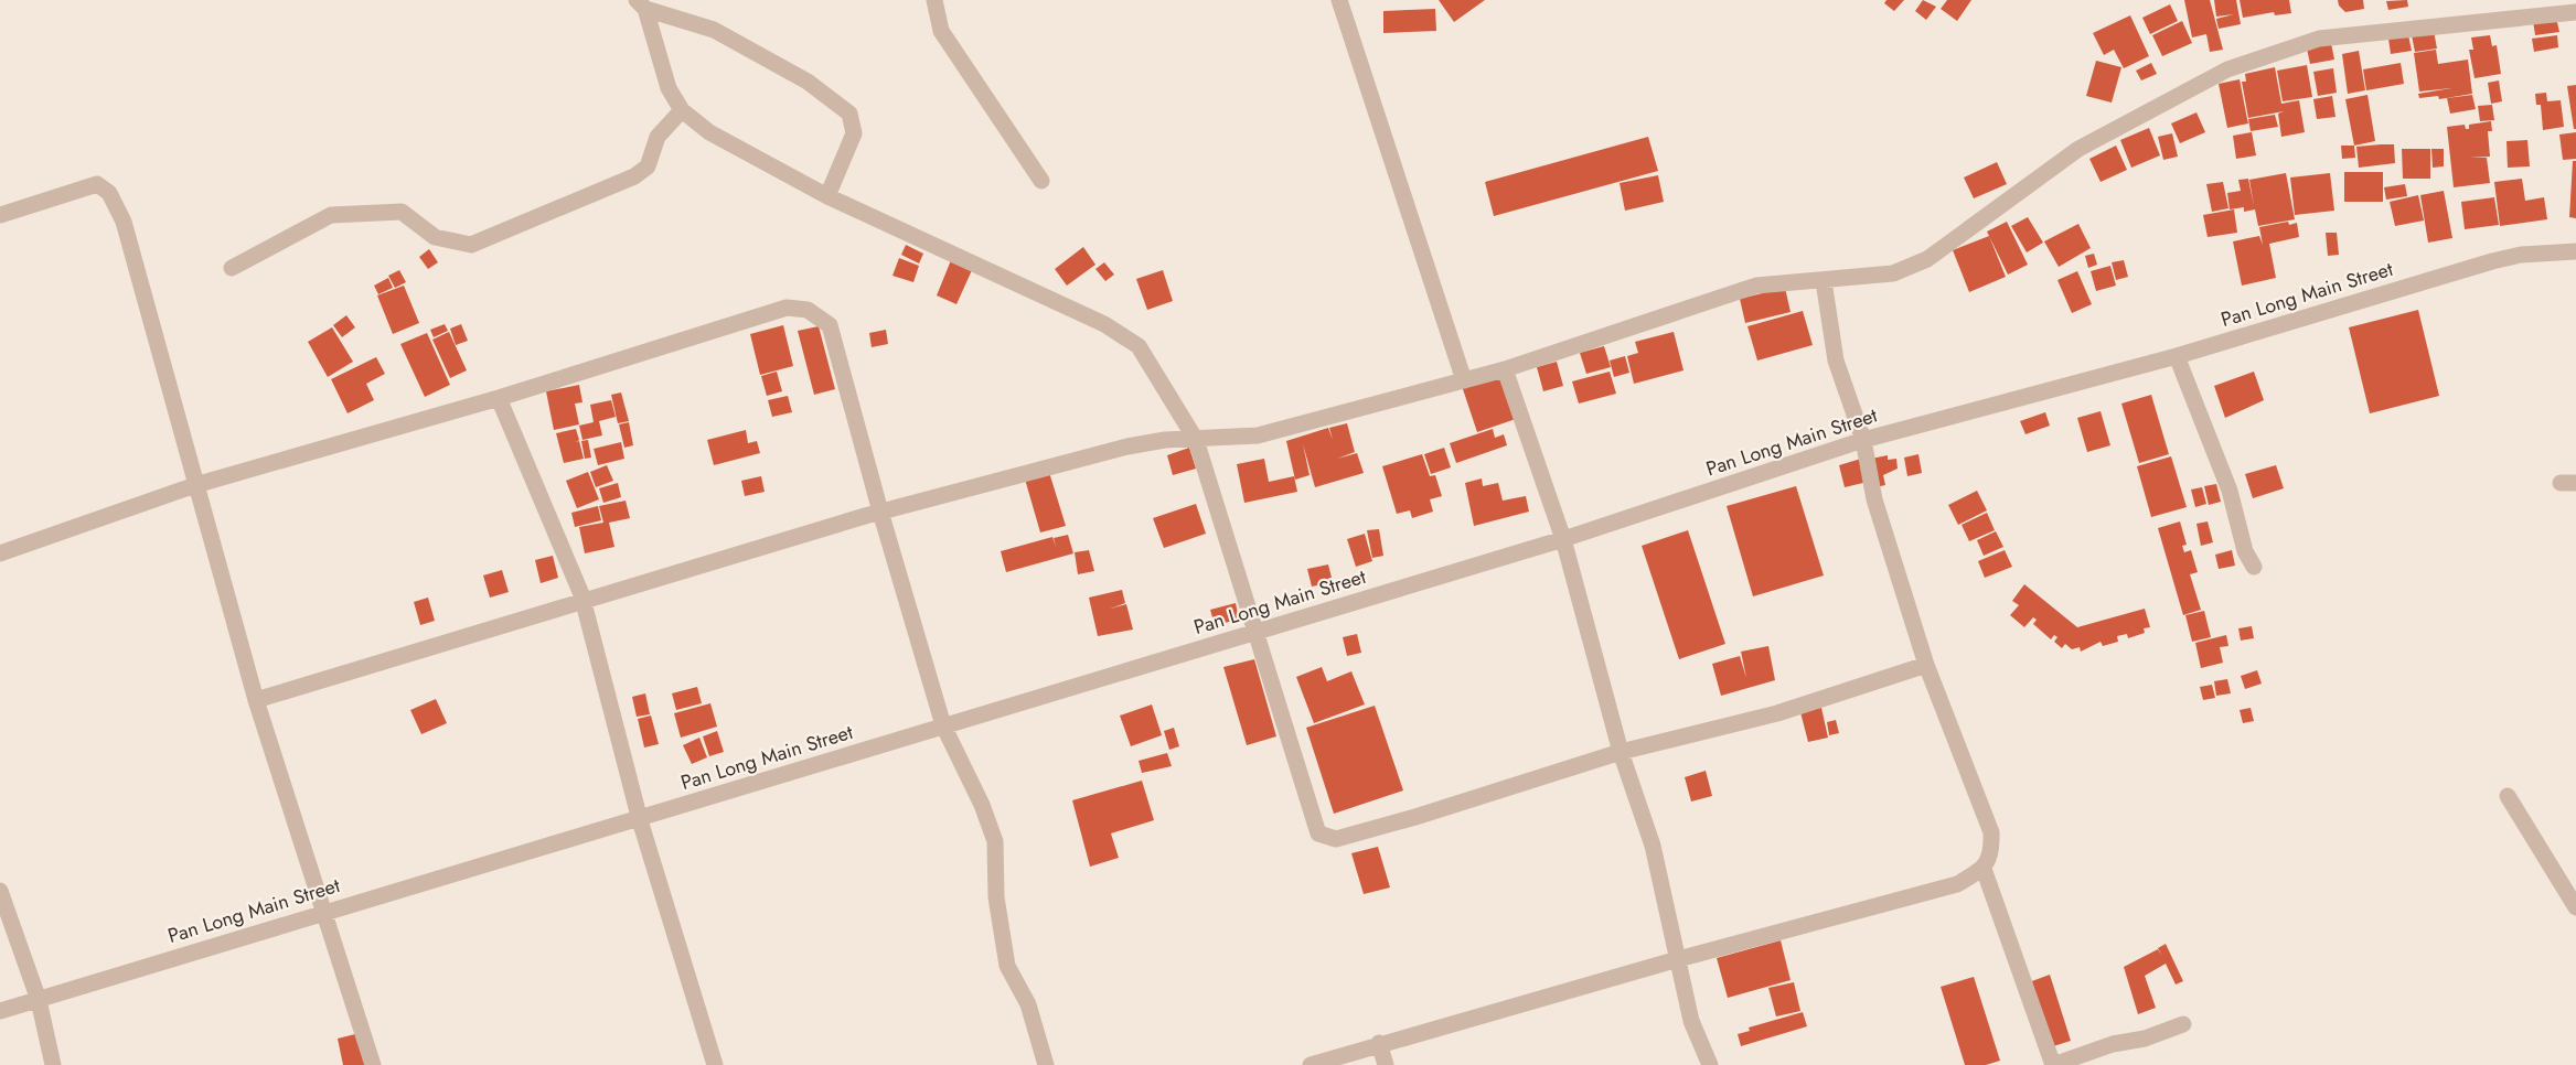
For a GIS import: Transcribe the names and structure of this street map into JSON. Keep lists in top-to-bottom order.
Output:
{
  "streets": {
    "street": ["Pan Long Main Street"]
  }
}
